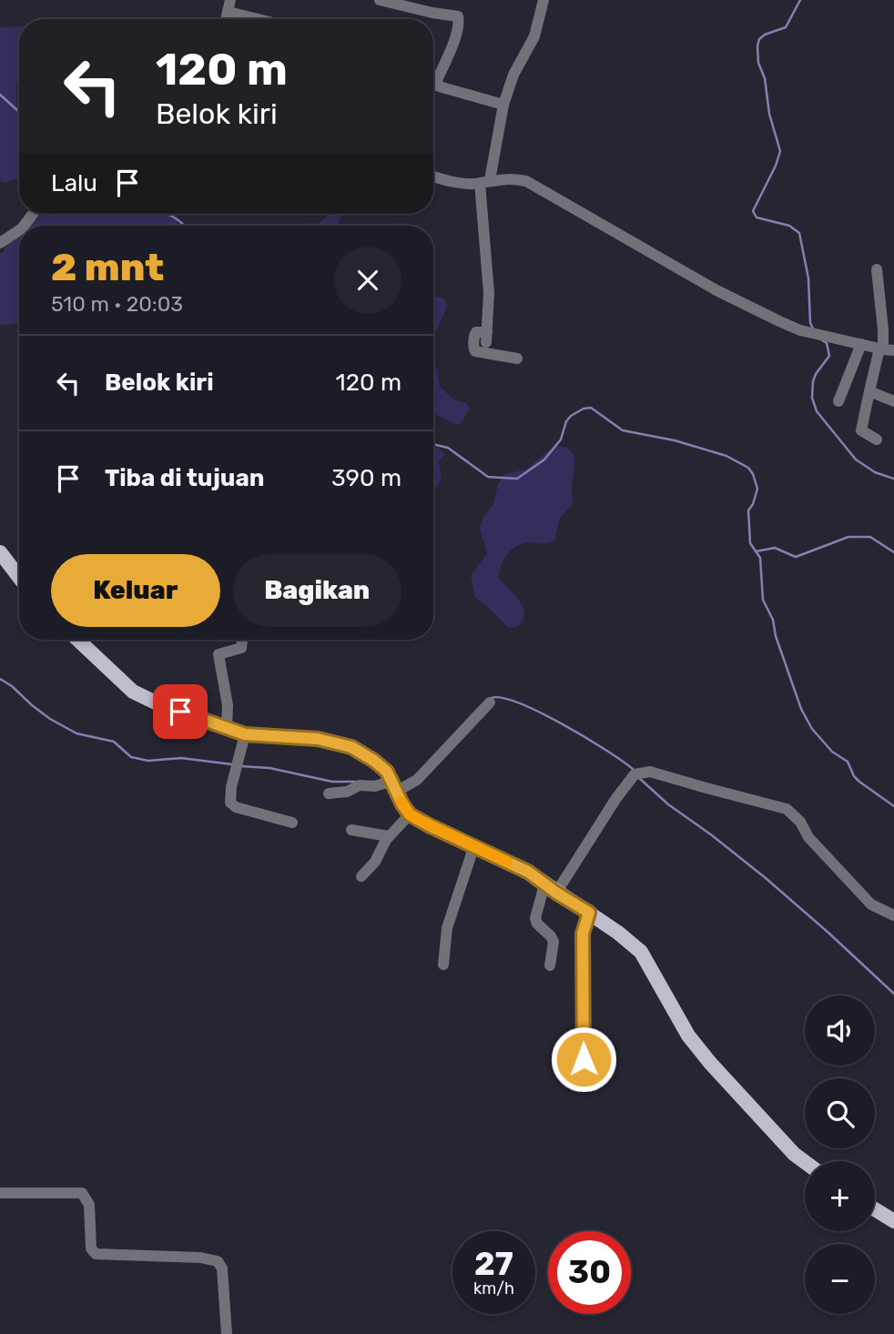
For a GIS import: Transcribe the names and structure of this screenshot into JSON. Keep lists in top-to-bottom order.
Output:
{
  "page": {
    "turn": ["120 m", "Belok kiri"],
    "then": "Lalu",
    "heading": ["2 mnt", "510 m · 20:03"],
    "list": [
      {
        "name": "Belok kiri",
        "value": "120 m"
      },
      {
        "name": "Tiba di tujuan",
        "value": "390 m"
      }
    ],
    "buttons": ["Keluar", "Bagikan"],
    "map_buttons": ["+", "−"],
    "speed": "27 km/h",
    "limit": "30"
  }
}
